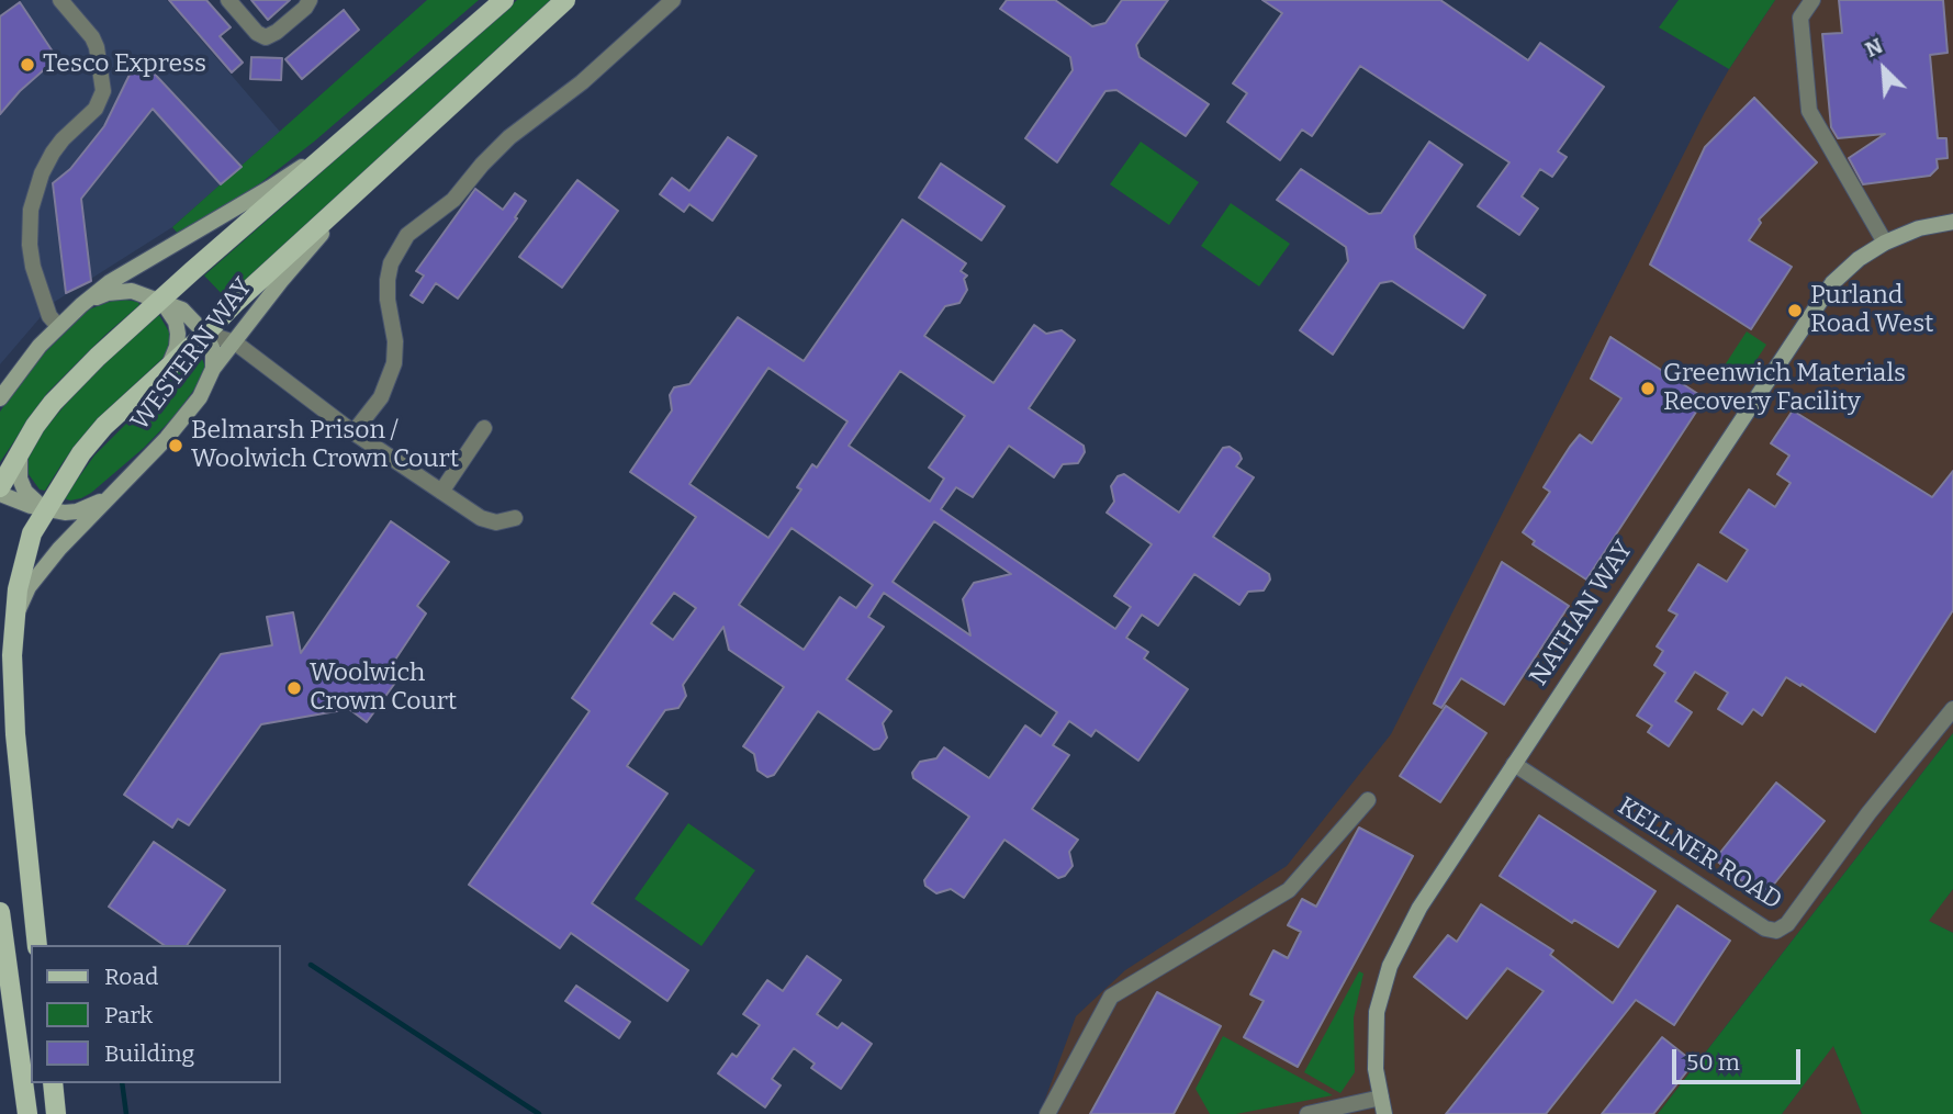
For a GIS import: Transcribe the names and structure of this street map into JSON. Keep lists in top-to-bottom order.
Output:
{
  "streets": {
    "main road": ["WESTERN WAY"],
    "street": ["NATHAN WAY", "KELLNER ROAD"]
  },
  "crossings": [
    ["NATHAN WAY", "KELLNER ROAD"]
  ],
  "places": [
    "Tesco Express",
    "Purland Road West",
    "Greenwich Materials Recovery Facility",
    "Belmarsh Prison / Woolwich Crown Court",
    "Woolwich Crown Court"
  ],
  "legend": ["Road", "Park", "Building"],
  "scale_bar": "50 m",
  "north": "top left"
}
